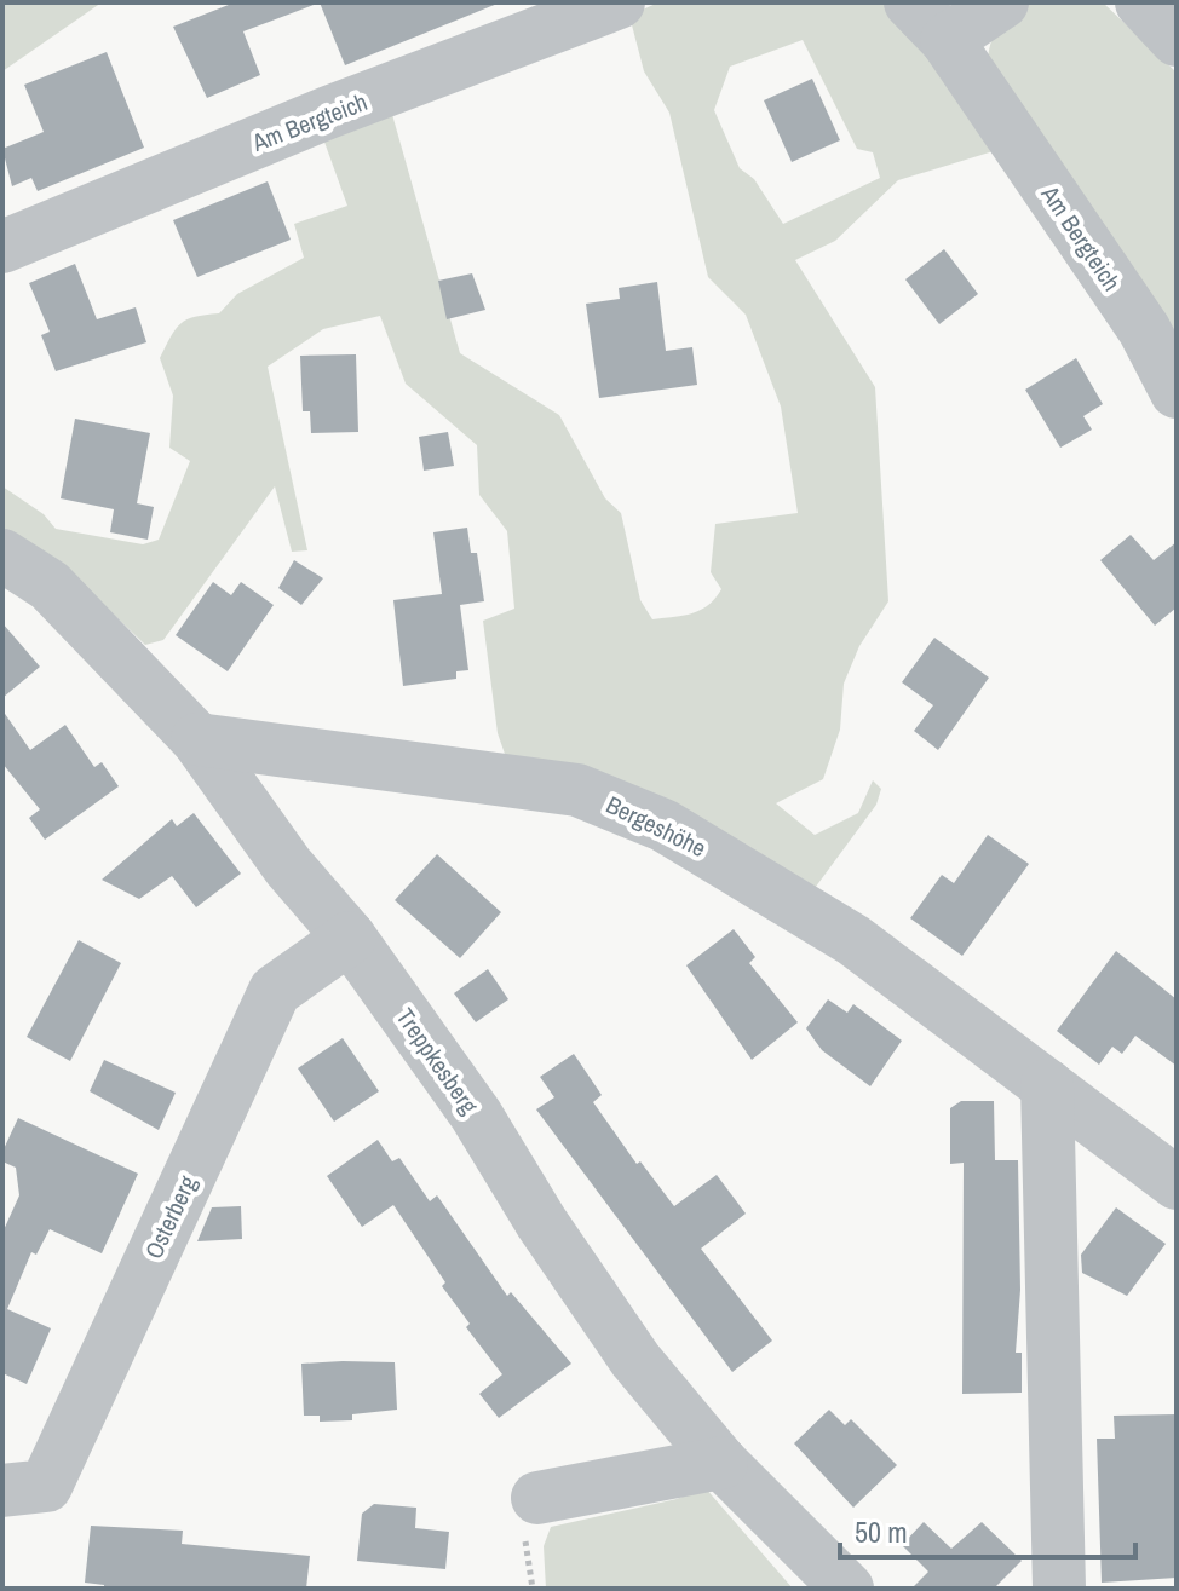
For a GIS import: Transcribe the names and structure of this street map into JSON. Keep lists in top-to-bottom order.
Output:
{
  "streets": {
    "street": [
      "Am Bergteich",
      "Bergeshöhe",
      "Treppkesberg",
      "Osterberg"
    ]
  },
  "crossings": [
    ["Bergeshöhe", "Treppkesberg"],
    ["Treppkesberg", "Osterberg"]
  ],
  "scale_bar": "50 m"
}
